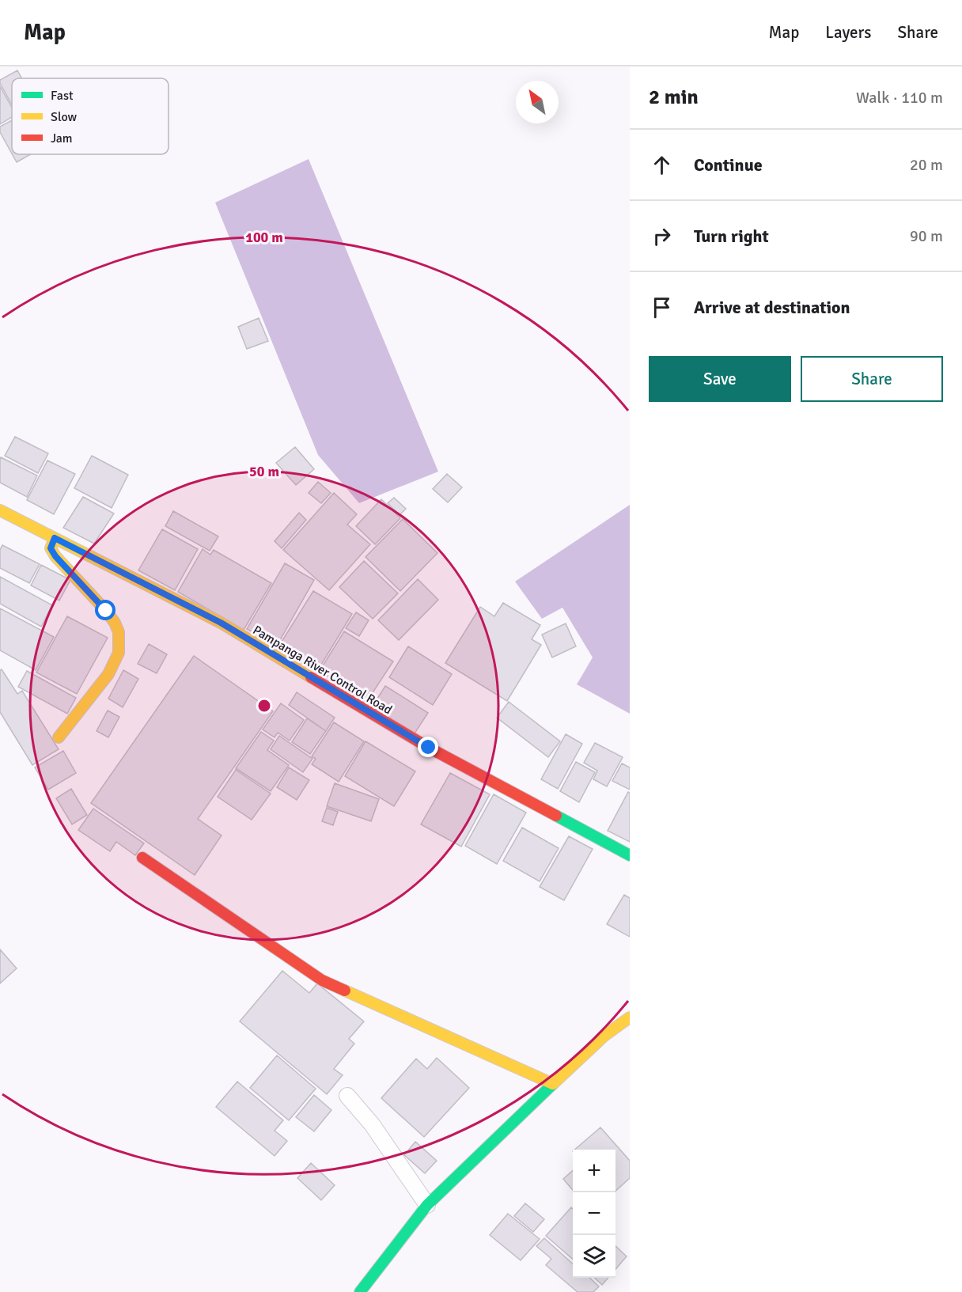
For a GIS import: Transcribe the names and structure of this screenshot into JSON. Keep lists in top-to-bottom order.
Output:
{
  "streets": {
    "street": ["Pampanga River Control Road"]
  },
  "legend": ["Fast", "Slow", "Jam"],
  "north": "top left",
  "page": {
    "header": "Map",
    "nav": ["Map", "Layers", "Share"],
    "heading": ["2 min", "Walk · 110 m"],
    "list": [
      ["Continue", "20 m"],
      ["Turn right", "90 m"],
      "Arrive at destination"
    ],
    "buttons": ["Save", "Share"],
    "map_buttons": ["+", "−"]
  },
  "rings": ["100 m", "50 m"]
}
